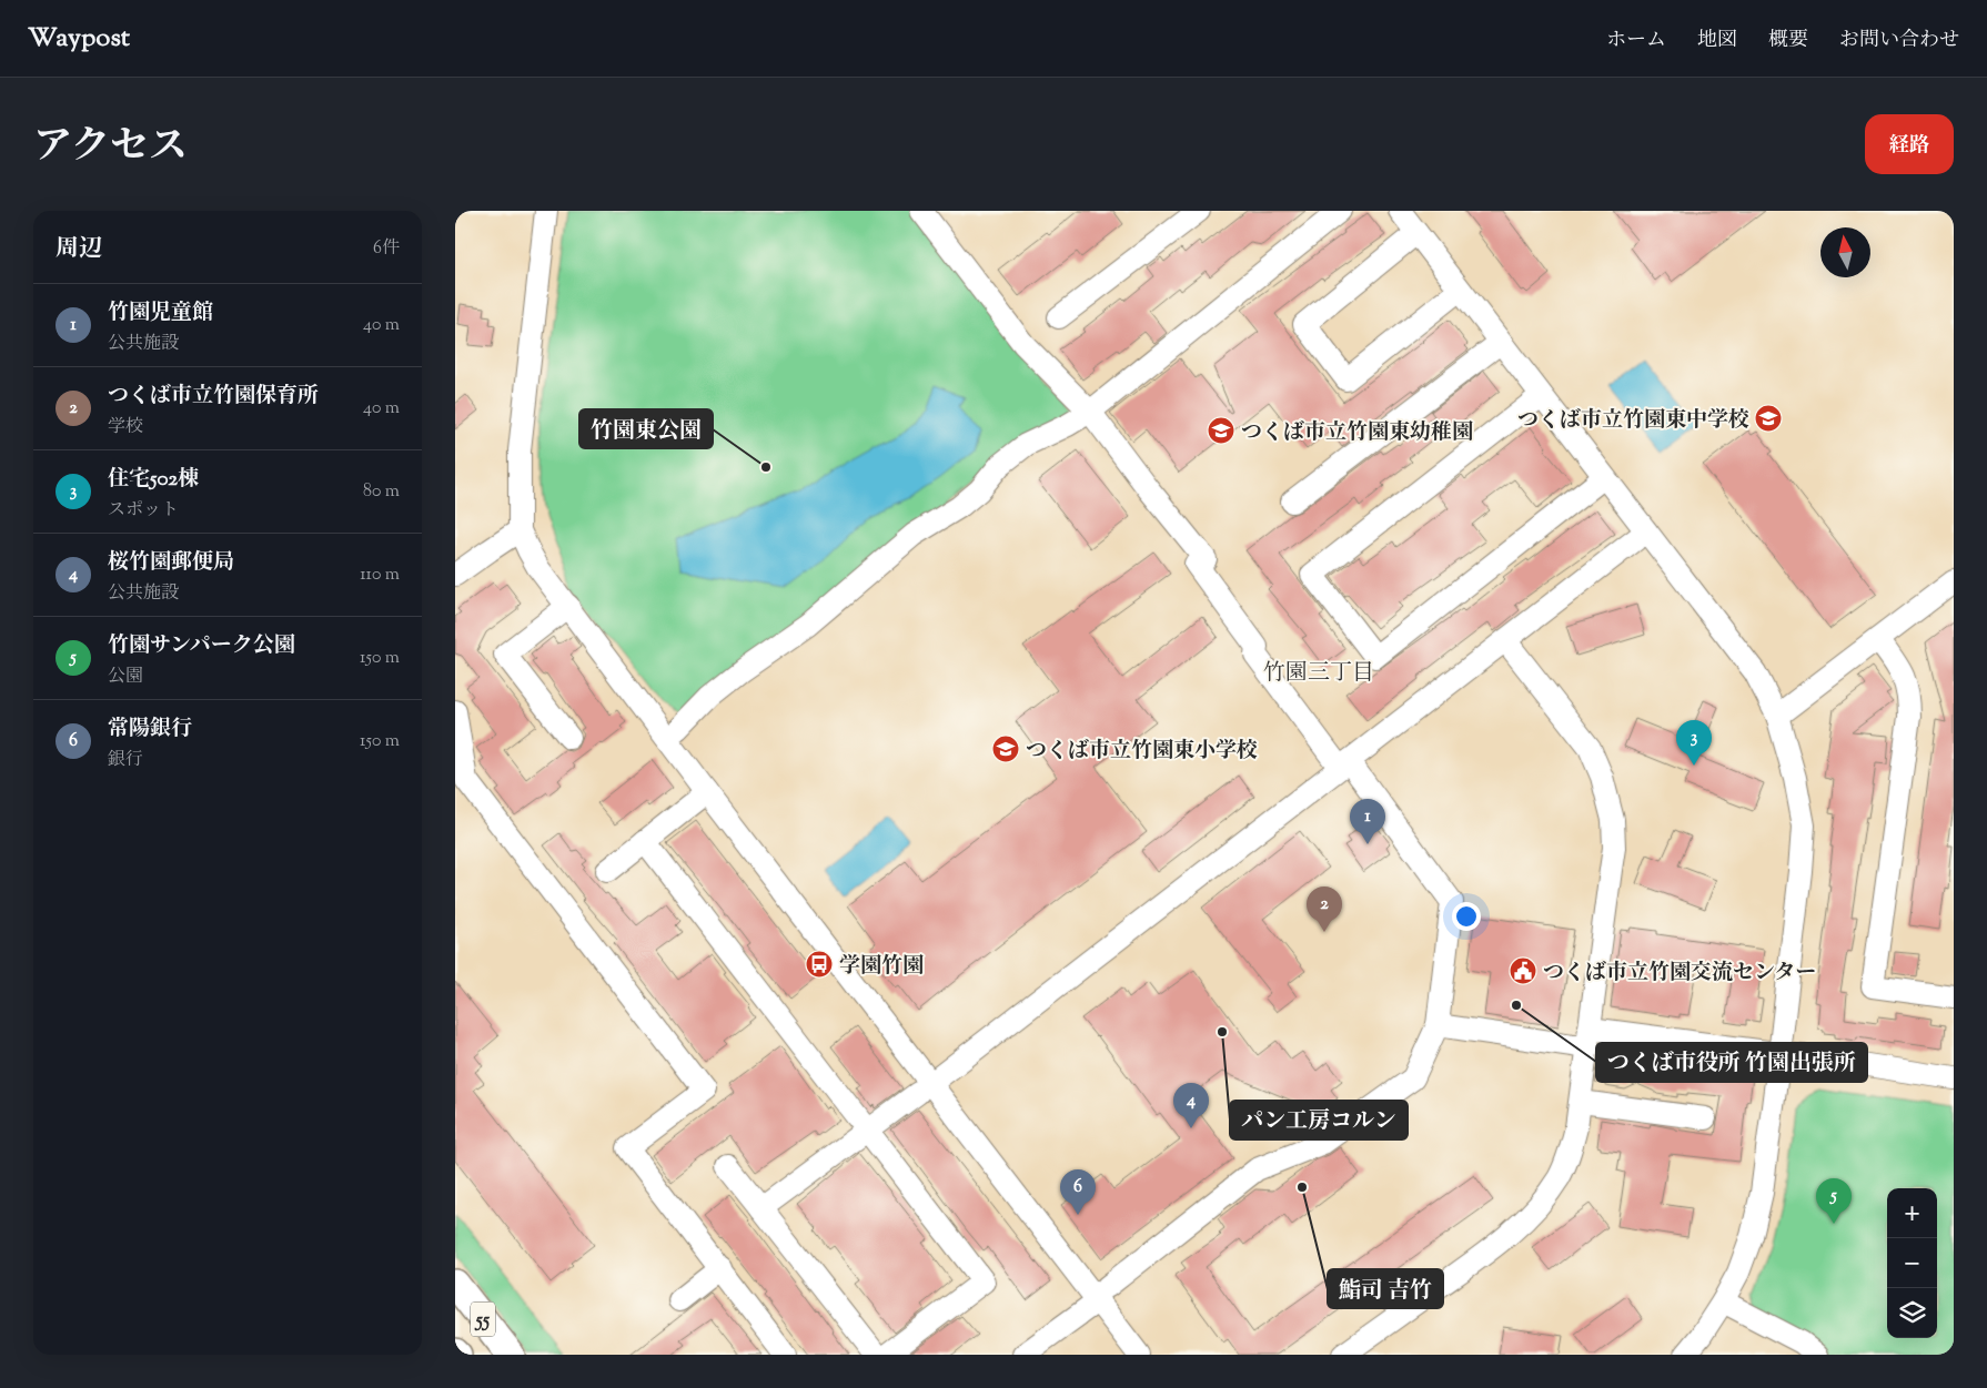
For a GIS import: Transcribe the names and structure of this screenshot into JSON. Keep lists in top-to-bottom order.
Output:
{
  "streets": {
    "main road": ["55"]
  },
  "districts": ["竹園三丁目"],
  "places": {
    "school or university": ["つくば市立竹園東中学校", "つくば市立竹園東幼稚園", "つくば市立竹園東小学校"],
    "other": [
      "竹園東公園",
      "つくば市役所 竹園出張所",
      "パン工房コルン",
      "鮨司 吉竹"
    ],
    "bus stop": ["学園竹園"],
    "public building": ["つくば市立竹園交流センター"]
  },
  "north": "top",
  "page": {
    "header": "Waypost",
    "nav": [
      "ホーム",
      "地図",
      "概要",
      "お問い合わせ"
    ],
    "title": "アクセス",
    "buttons": "経路",
    "heading": ["周辺", "6件"],
    "list": [
      {
        "mark": "1",
        "name": "竹園児童館",
        "note": "公共施設",
        "value": "40 m"
      },
      {
        "mark": "2",
        "name": "つくば市立竹園保育所",
        "note": "学校",
        "value": "40 m"
      },
      {
        "mark": "3",
        "name": "住宅502棟",
        "note": "スポット",
        "value": "80 m"
      },
      {
        "mark": "4",
        "name": "桜竹園郵便局",
        "note": "公共施設",
        "value": "110 m"
      },
      {
        "mark": "5",
        "name": "竹園サンパーク公園",
        "note": "公園",
        "value": "150 m"
      },
      {
        "mark": "6",
        "name": "常陽銀行",
        "note": "銀行",
        "value": "150 m"
      }
    ],
    "pins": [
      "3",
      "1",
      "2",
      "4",
      "6",
      "5"
    ],
    "map_buttons": ["+", "−"]
  }
}
